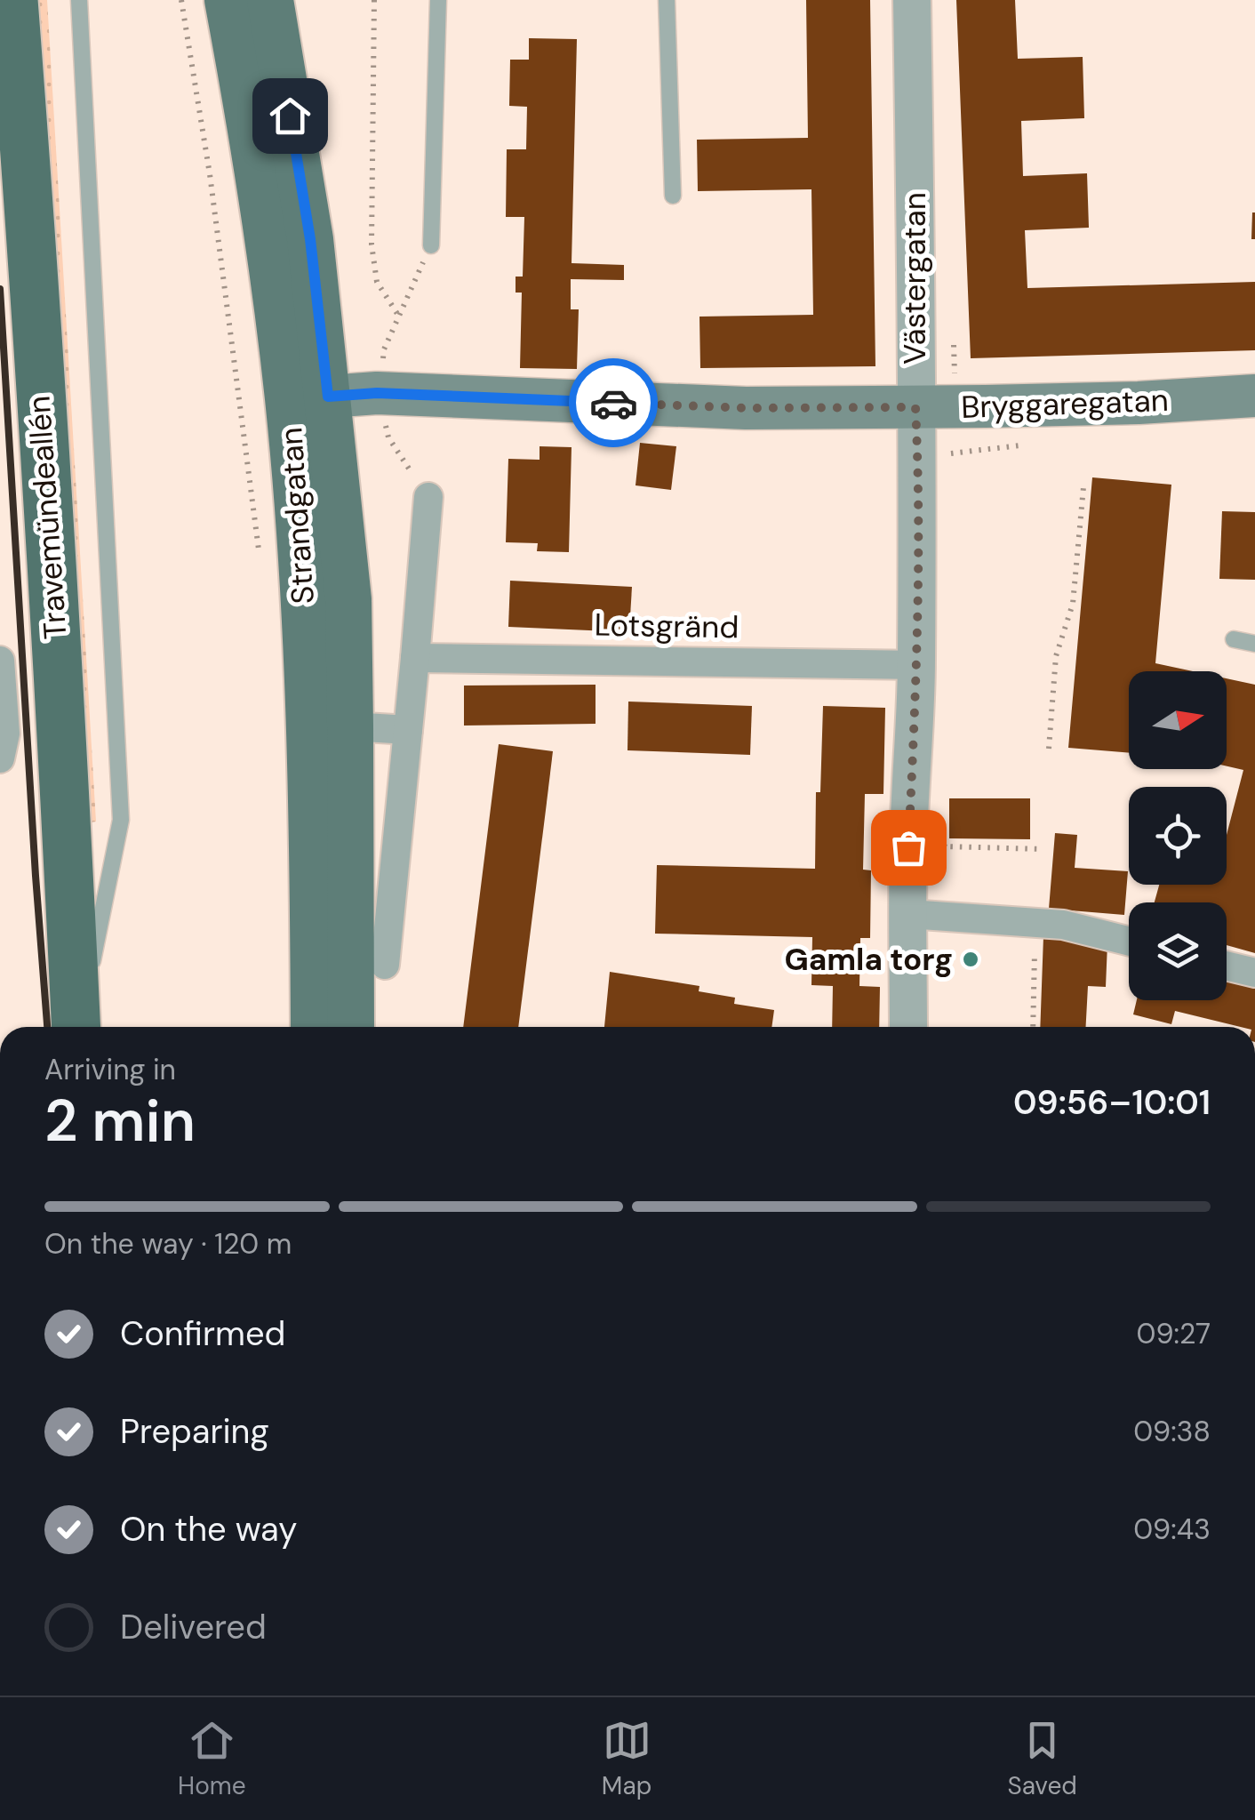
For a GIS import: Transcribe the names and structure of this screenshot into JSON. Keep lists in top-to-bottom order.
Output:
{
  "streets": {
    "highway": ["Travemündeallén"],
    "main road": ["Bryggaregatan", "Strandgatan"],
    "street": ["Västergatan", "Lotsgränd"]
  },
  "crossings": [
    ["Västergatan", "Bryggaregatan"],
    ["Västergatan", "Lotsgränd"],
    ["Bryggaregatan", "Strandgatan"]
  ],
  "places": ["Gamla torg"],
  "north": "right",
  "page": {
    "heading": ["2 min", "Arriving in", "09:56–10:01"],
    "bar": "On the way · 120 m",
    "list": [
      ["Confirmed", "09:27"],
      ["Preparing", "09:38"],
      ["On the way", "09:43"],
      "Delivered"
    ],
    "tabs": ["Home", "Map", "Saved"]
  }
}
